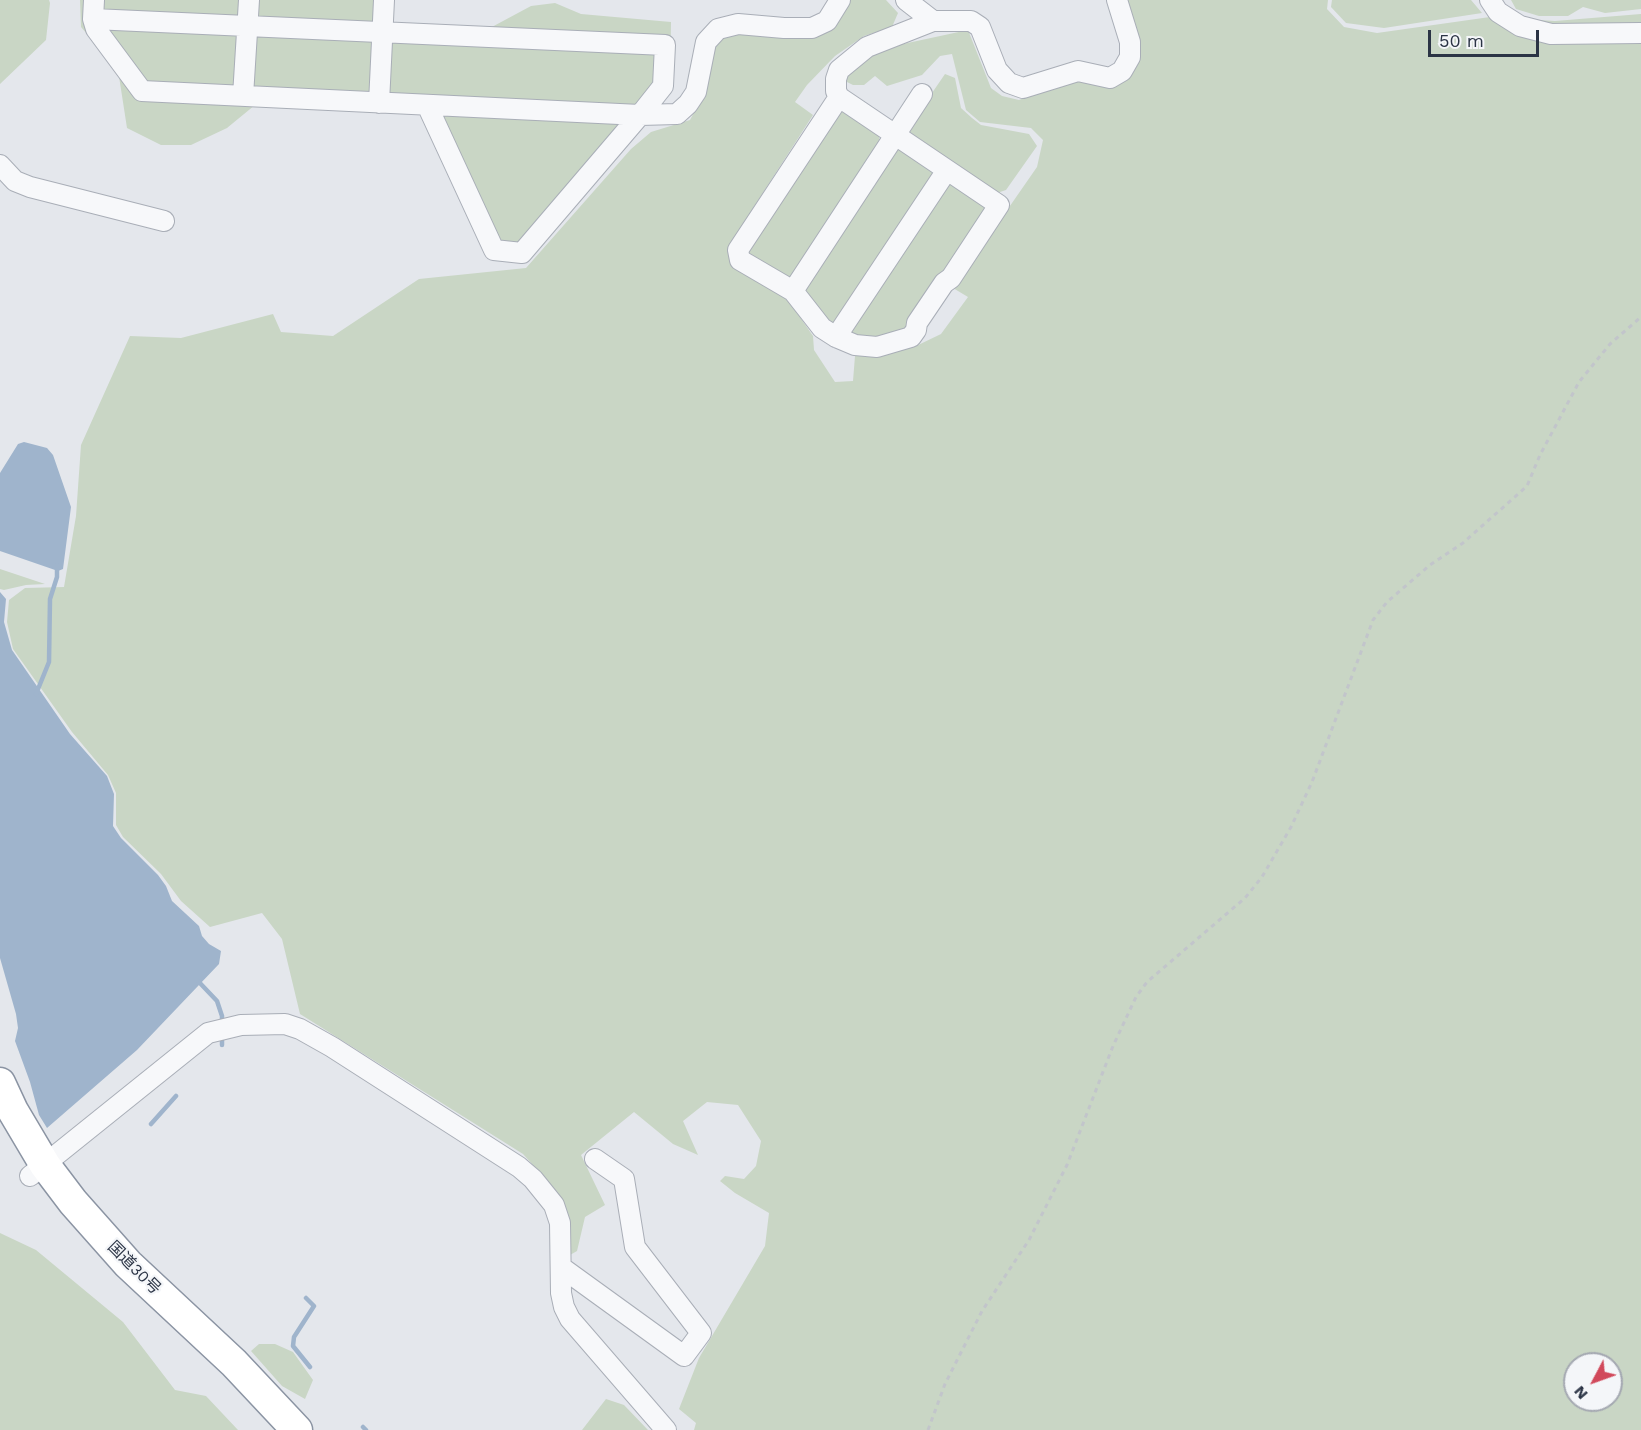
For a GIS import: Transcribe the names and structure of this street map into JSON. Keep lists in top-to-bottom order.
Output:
{
  "streets": {
    "highway": ["国道30号"]
  },
  "scale_bar": "50 m",
  "north": "bottom left"
}
